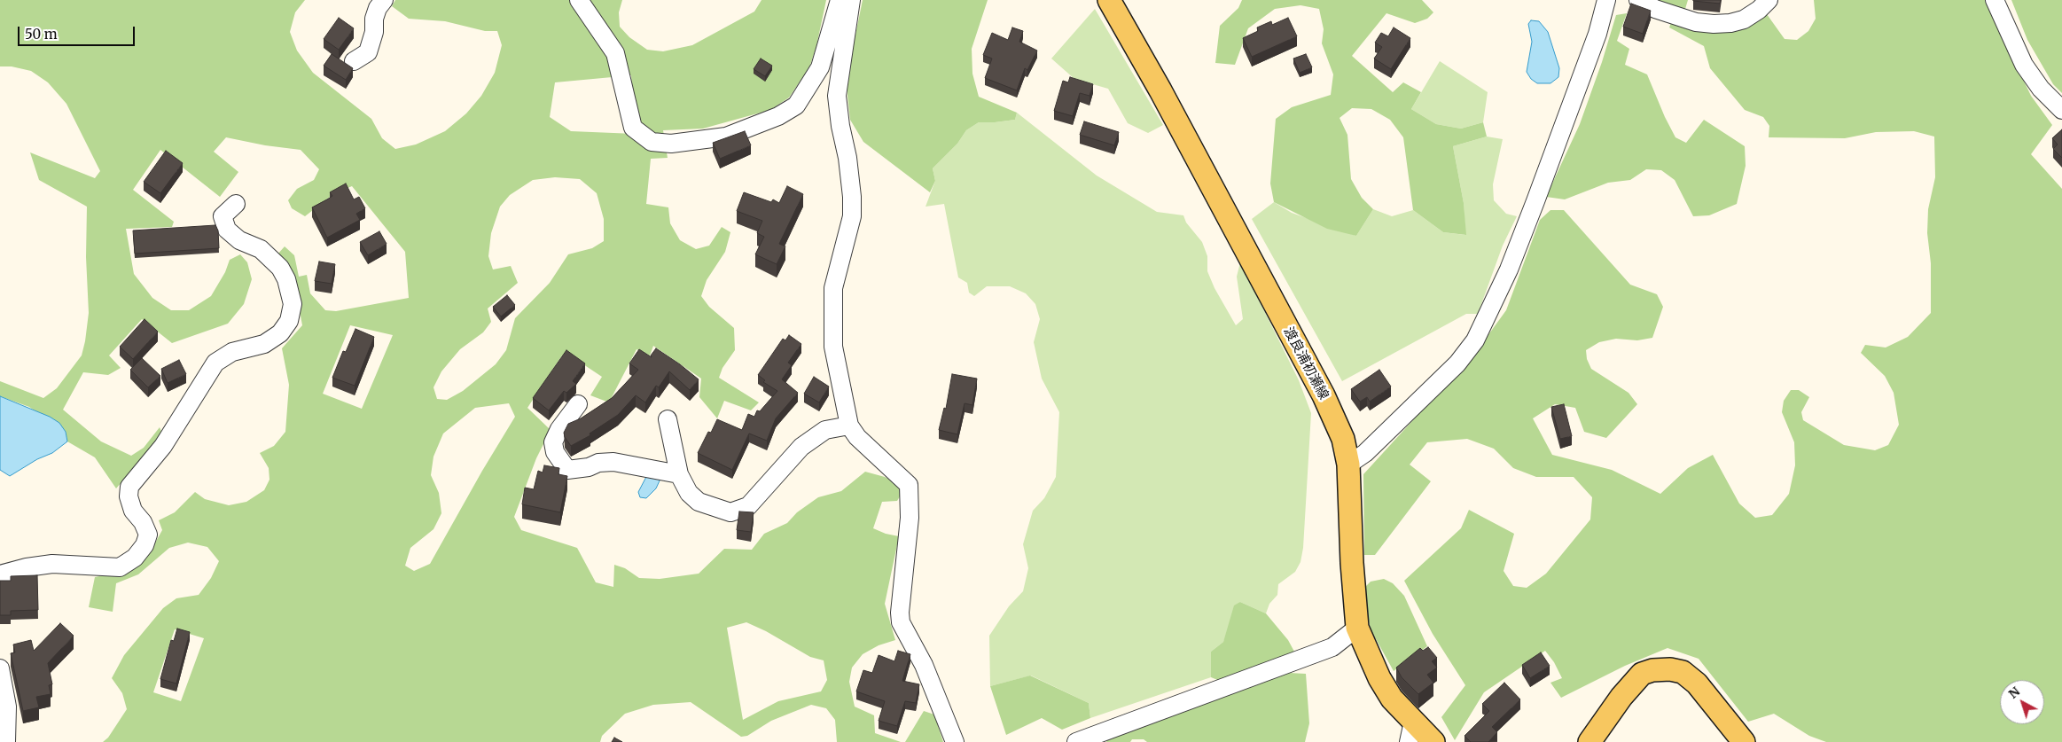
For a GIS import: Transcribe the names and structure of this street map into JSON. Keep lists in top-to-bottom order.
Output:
{
  "streets": {
    "main road": ["渡良浦初瀬線"]
  },
  "scale_bar": "50 m",
  "north": "top left"
}
